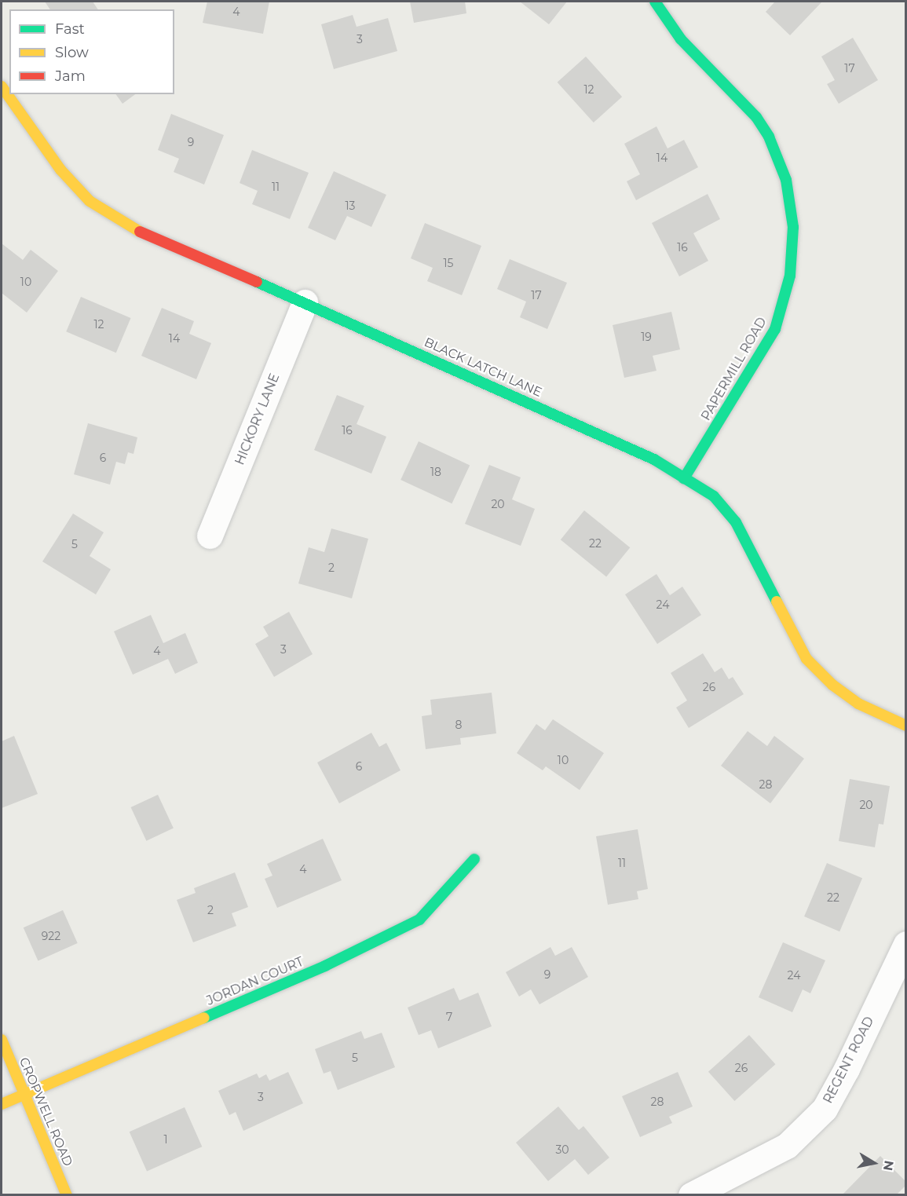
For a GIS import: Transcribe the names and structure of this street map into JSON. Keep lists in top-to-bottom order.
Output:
{
  "streets": {
    "street": [
      "BLACK LATCH LANE",
      "PAPERMILL ROAD",
      "HICKORY LANE",
      "JORDAN COURT",
      "REGENT ROAD",
      "CROPWELL ROAD"
    ]
  },
  "crossings": [
    ["BLACK LATCH LANE", "PAPERMILL ROAD"],
    ["BLACK LATCH LANE", "HICKORY LANE"],
    ["JORDAN COURT", "CROPWELL ROAD"]
  ],
  "house_numbers": [
    "4",
    "3",
    "17",
    "12",
    "9",
    "14",
    "11",
    "13",
    "16",
    "15",
    "10",
    "17",
    "12",
    "19",
    "14",
    "16",
    "6",
    "18",
    "20",
    "22",
    "5",
    "2",
    "24",
    "3",
    "4",
    "26",
    "8",
    "10",
    "6",
    "28",
    "20",
    "11",
    "4",
    "22",
    "2",
    "922",
    "9",
    "24",
    "7",
    "5",
    "26",
    "3",
    "28",
    "1",
    "30"
  ],
  "legend": ["Fast", "Slow", "Jam"],
  "north": "right"
}
